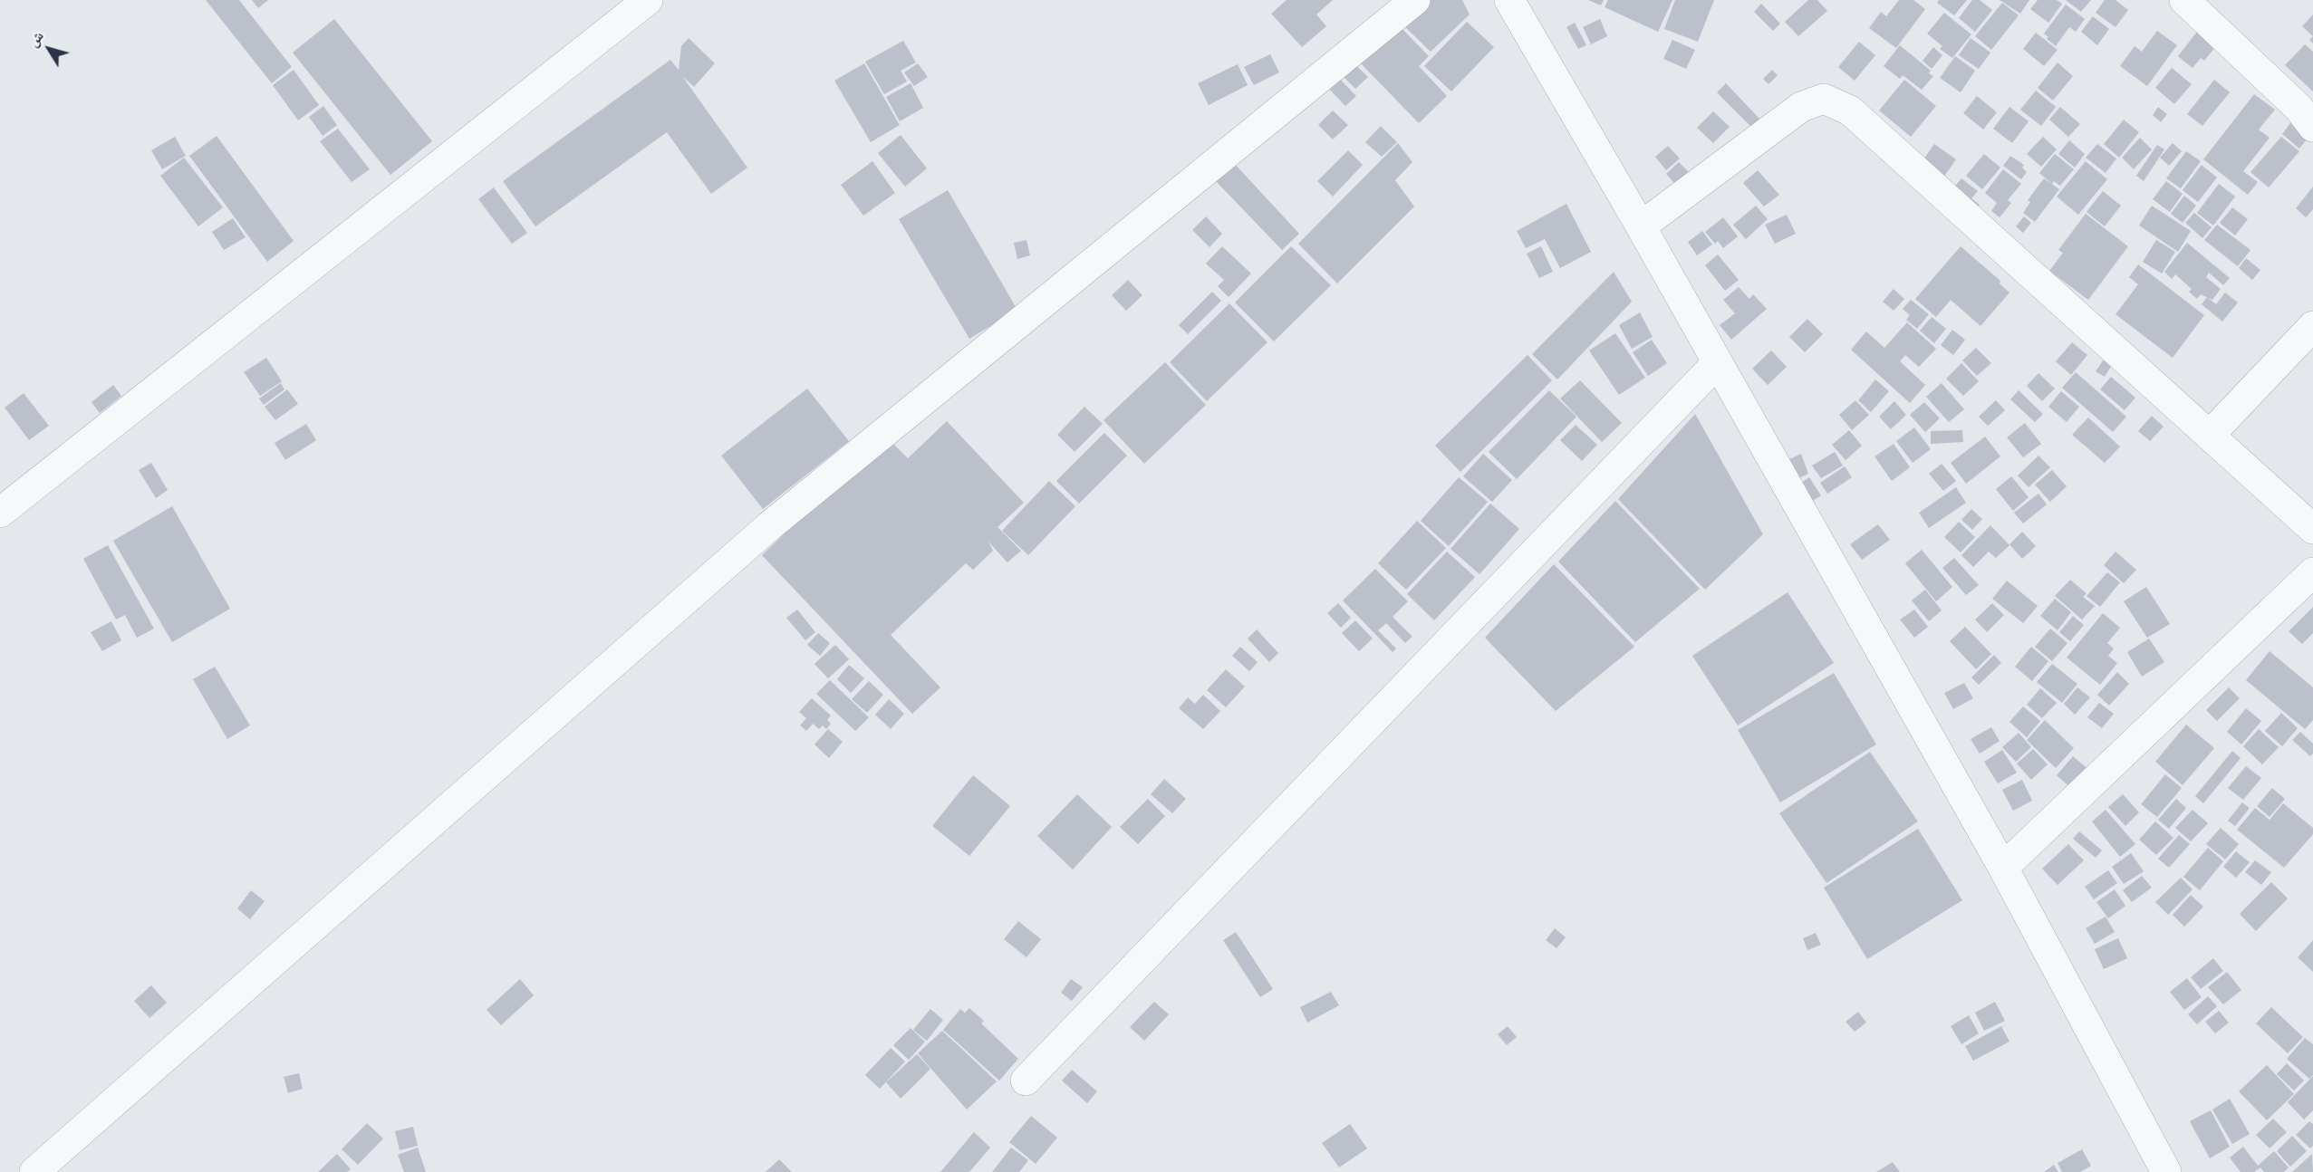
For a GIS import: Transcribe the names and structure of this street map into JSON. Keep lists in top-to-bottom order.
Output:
{
  "north": "top left"
}
